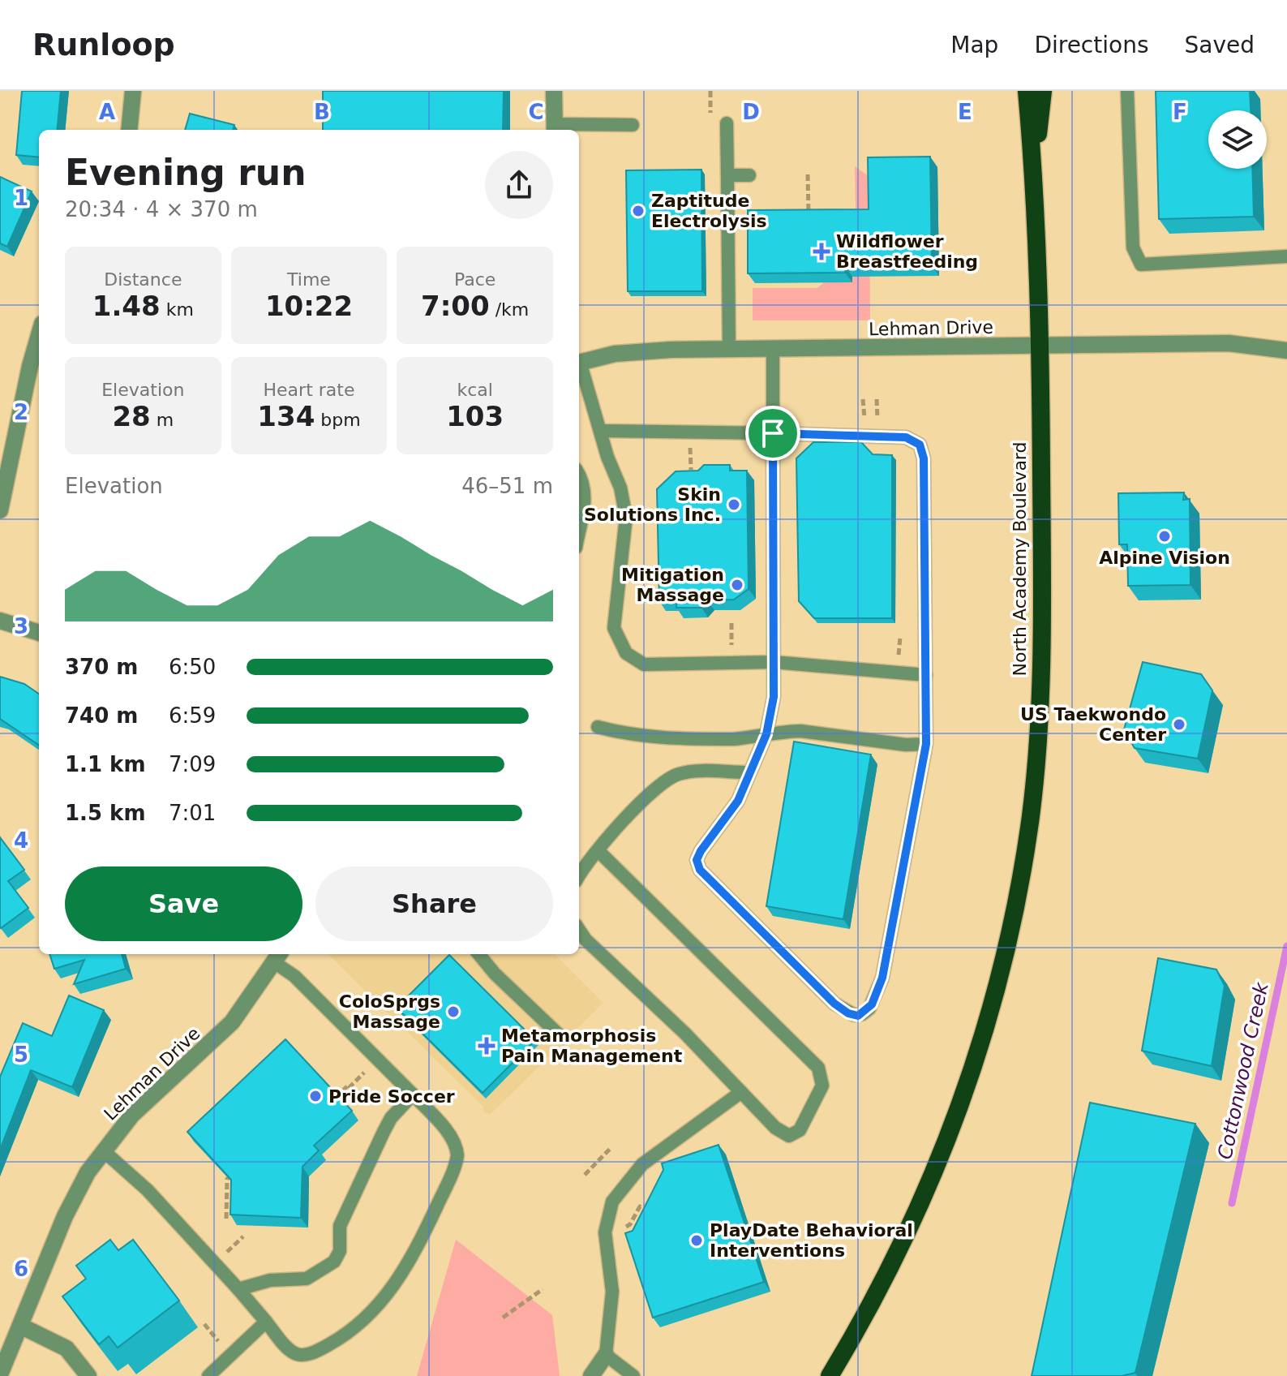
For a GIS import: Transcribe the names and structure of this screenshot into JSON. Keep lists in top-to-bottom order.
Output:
{
  "streets": {
    "highway": ["North Academy Boulevard"],
    "street": ["Lehman Drive"]
  },
  "crossings": [
    ["Lehman Drive", "North Academy Boulevard"]
  ],
  "water": ["Cottonwood Creek"],
  "places": {
    "other": [
      "Zaptitude Electrolysis",
      "Skin Solutions Inc.",
      "Alpine Vision",
      "Mitigation Massage",
      "US Taekwondo Center",
      "ColoSprgs Massage",
      "Pride Soccer",
      "PlayDate Behavioral Interventions"
    ],
    "health": ["Wildflower Breastfeeding", "Metamorphosis Pain Management"]
  },
  "page": {
    "header": "Runloop",
    "nav": ["Map", "Directions", "Saved"],
    "heading": ["Evening run", "20:34 · 4 × 370 m"],
    "stats": [
      ["Distance", "1.48 km"],
      ["Time", "10:22"],
      ["Pace", "7:00 /km"],
      ["Elevation", "28 m"],
      ["Heart rate", "134 bpm"],
      ["kcal", "103"]
    ],
    "chart": ["Elevation", "46–51 m"],
    "list": [
      {
        "name": "370 m",
        "note": "6:50"
      },
      {
        "name": "740 m",
        "note": "6:59"
      },
      {
        "name": "1.1 km",
        "note": "7:09"
      },
      {
        "name": "1.5 km",
        "note": "7:01"
      }
    ],
    "buttons": ["Save", "Share"]
  },
  "grid": {
    "columns": [
      "A",
      "B",
      "C",
      "D",
      "E",
      "F"
    ],
    "rows": [
      "1",
      "2",
      "3",
      "4",
      "5",
      "6"
    ]
  }
}
